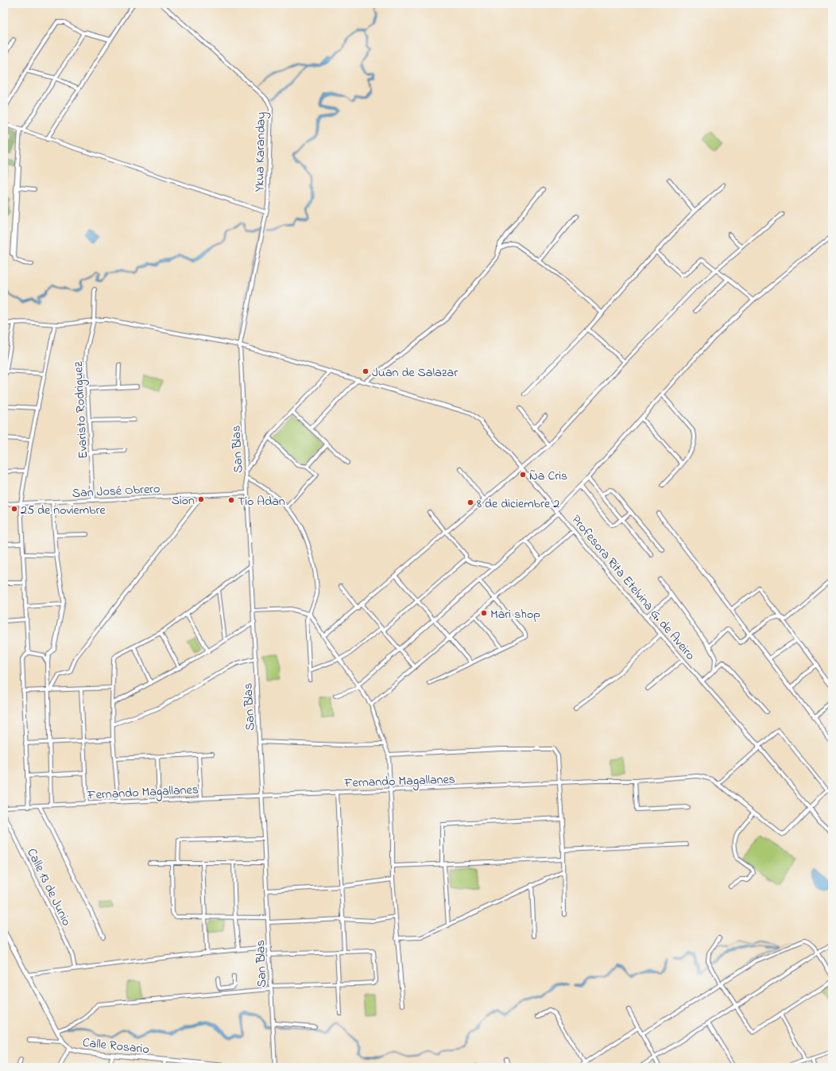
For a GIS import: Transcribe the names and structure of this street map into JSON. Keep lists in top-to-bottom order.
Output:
{
  "streets": {
    "main road": ["Calle Rosario"],
    "street": [
      "Ykua Karanday",
      "Evaristo Rodriguez",
      "San Blas",
      "San José Obrero",
      "Profesora Rita Etelvina G. de Aveiro",
      "Fernando Magallanes",
      "Calle 13 de Junio"
    ]
  },
  "crossings": [
    ["Ykua Karanday", "San Blas"],
    ["Ykua Karanday", "Profesora Rita Etelvina G. de Aveiro"],
    ["Evaristo Rodriguez", "San José Obrero"],
    ["Evaristo Rodriguez", "Profesora Rita Etelvina G. de Aveiro"],
    ["San Blas", "San José Obrero"],
    ["San Blas", "Profesora Rita Etelvina G. de Aveiro"],
    ["San Blas", "Fernando Magallanes"],
    ["Profesora Rita Etelvina G. de Aveiro", "Fernando Magallanes"]
  ],
  "places": [
    "Juan de Salazar",
    "Ña Cris",
    "Sion",
    "Tío Adan",
    "8 de diciembre 2",
    "25 de noviembre",
    "Mari shop"
  ]
}
